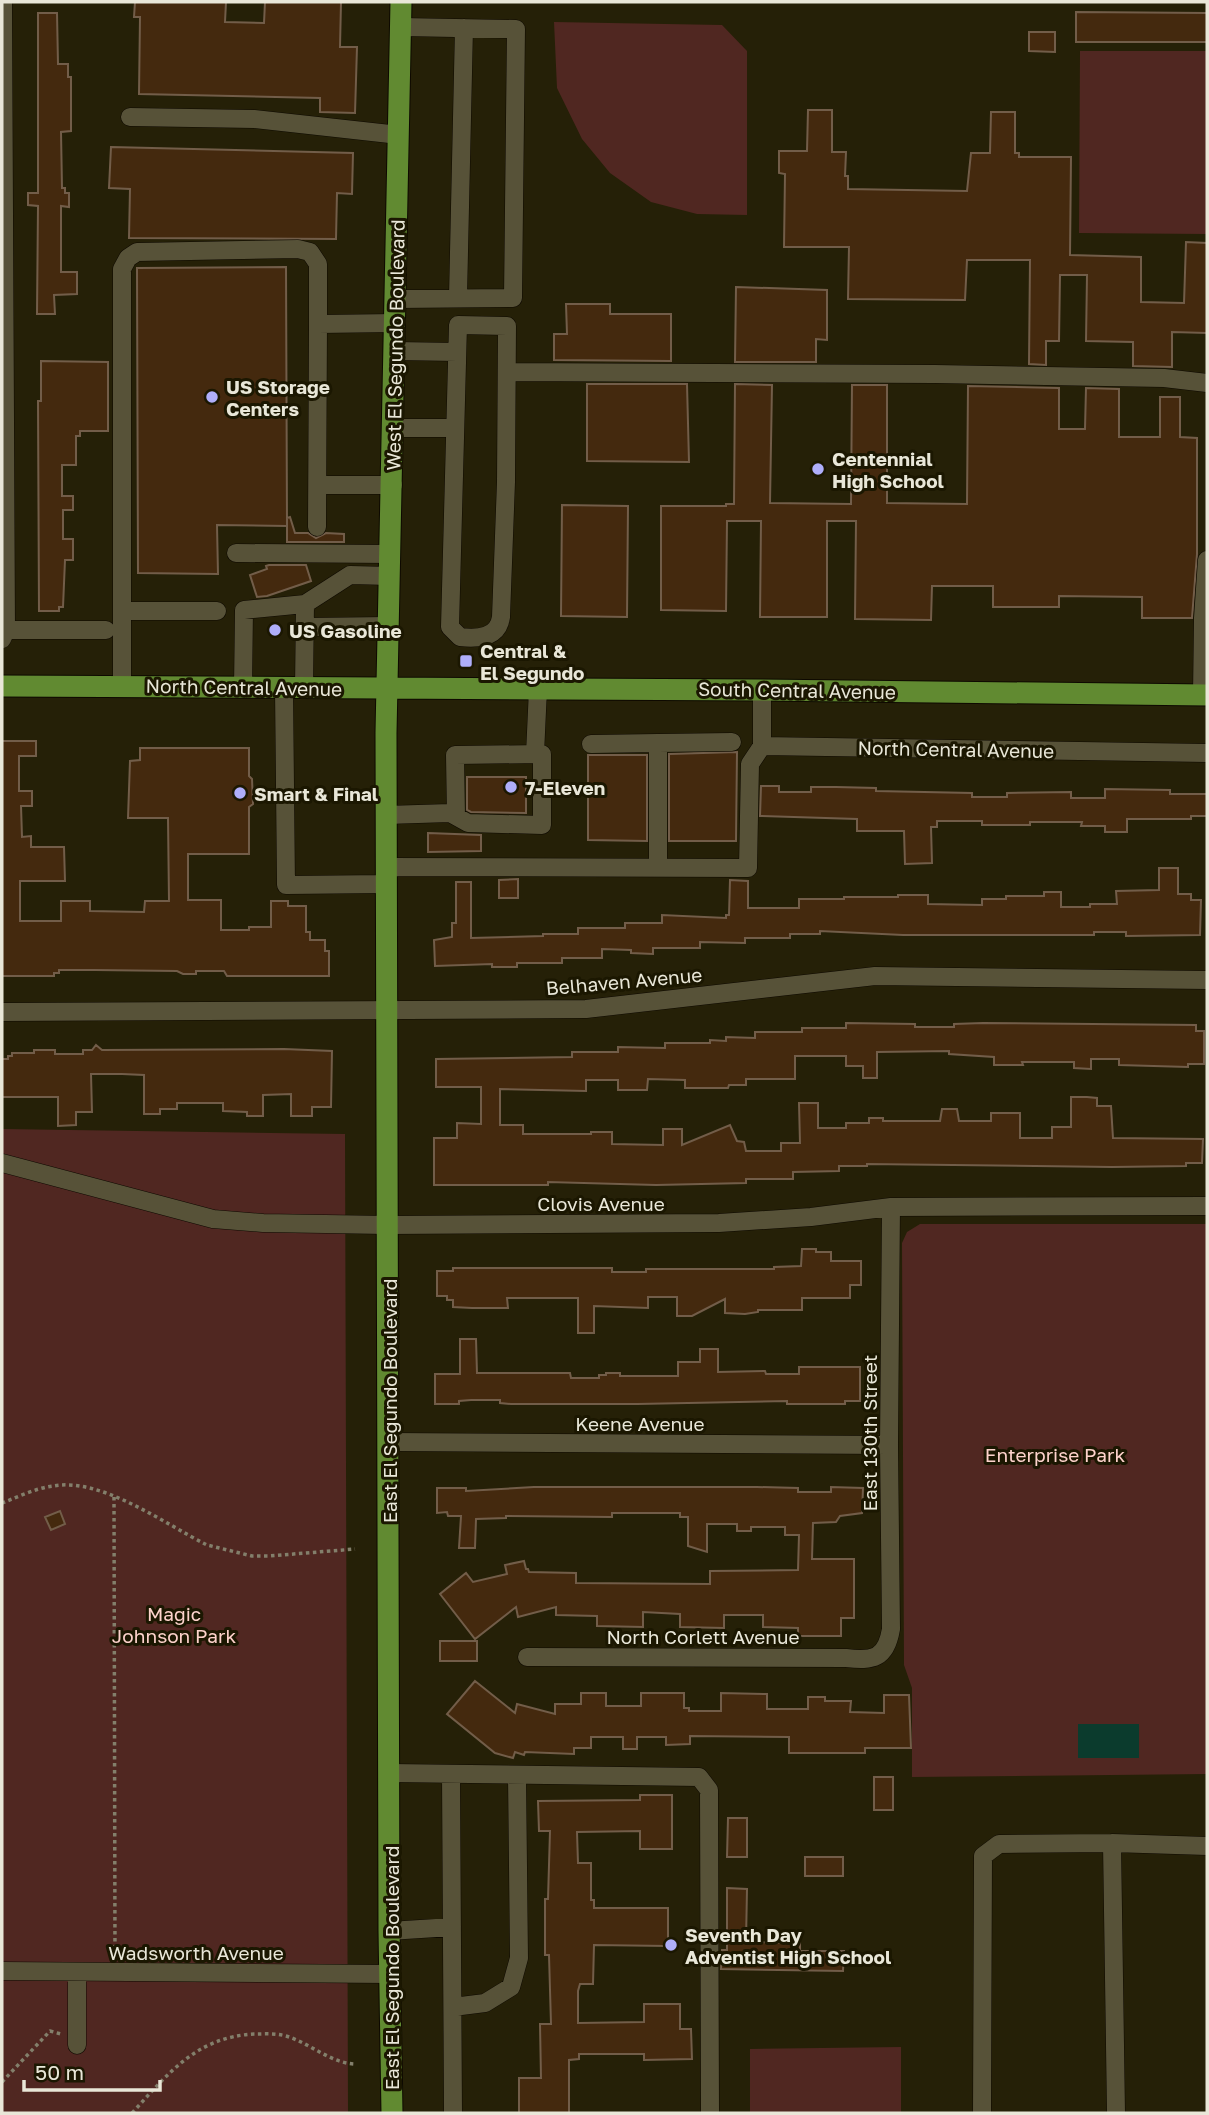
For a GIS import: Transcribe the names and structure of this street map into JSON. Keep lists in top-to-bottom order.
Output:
{
  "streets": {
    "main road": [
      "West El Segundo Boulevard",
      "North Central Avenue",
      "South Central Avenue",
      "East El Segundo Boulevard"
    ],
    "street": [
      "Belhaven Avenue",
      "Clovis Avenue",
      "Keene Avenue",
      "East 130th Street",
      "North Corlett Avenue",
      "Wadsworth Avenue"
    ]
  },
  "crossings": [
    ["West El Segundo Boulevard", "North Central Avenue"],
    ["West El Segundo Boulevard", "South Central Avenue"],
    ["West El Segundo Boulevard", "East El Segundo Boulevard"],
    ["North Central Avenue", "South Central Avenue"],
    ["North Central Avenue", "East El Segundo Boulevard"],
    ["South Central Avenue", "East El Segundo Boulevard"],
    ["Belhaven Avenue", "East El Segundo Boulevard"],
    ["Clovis Avenue", "East El Segundo Boulevard"],
    ["Clovis Avenue", "East 130th Street"],
    ["East El Segundo Boulevard", "Keene Avenue"],
    ["East El Segundo Boulevard", "Wadsworth Avenue"],
    ["Keene Avenue", "East 130th Street"],
    ["East 130th Street", "North Corlett Avenue"]
  ],
  "parks": ["Enterprise Park", "Magic Johnson Park"],
  "places": {
    "other": [
      "US Storage Centers",
      "Centennial High School",
      "US Gasoline",
      "7-Eleven",
      "Smart & Final",
      "Seventh Day Adventist High School"
    ],
    "transit": ["Central & El Segundo"]
  },
  "scale_bar": "50 m"
}
